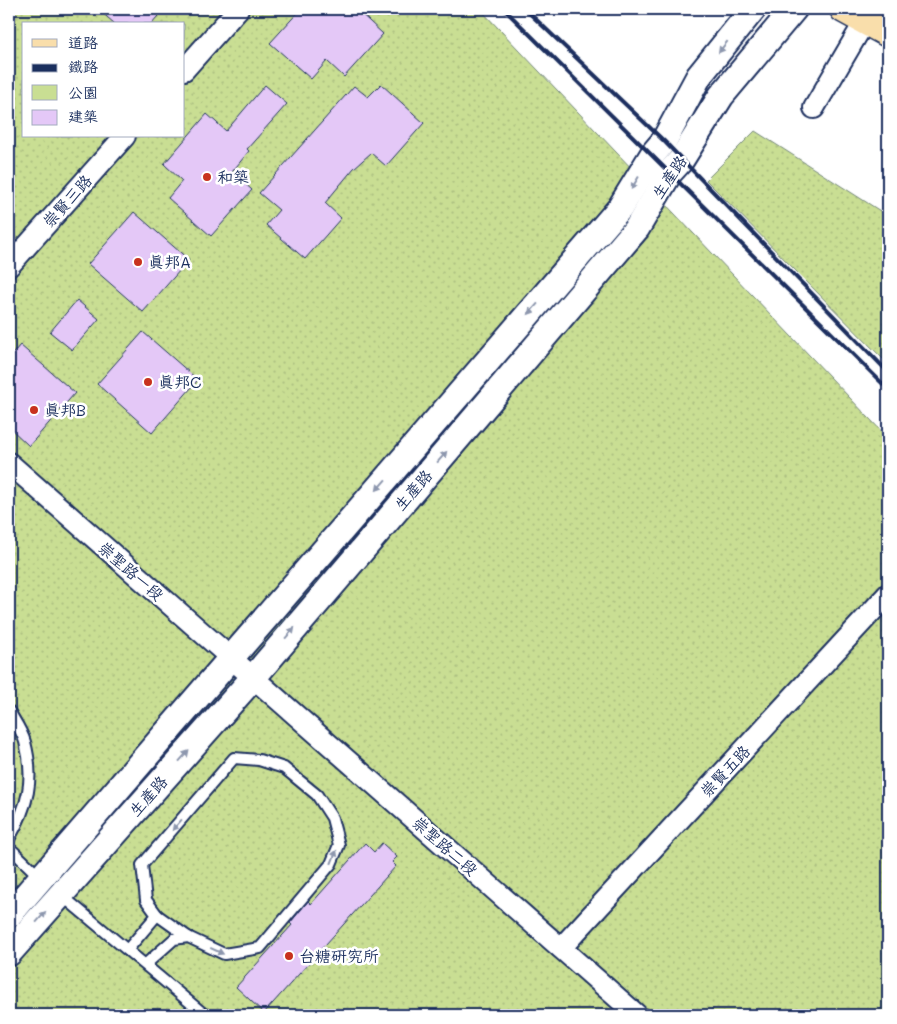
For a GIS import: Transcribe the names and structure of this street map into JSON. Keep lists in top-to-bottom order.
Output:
{
  "streets": {
    "street": [
      "生產路",
      "崇賢三路",
      "崇聖路一段",
      "崇賢五路",
      "崇聖路二段"
    ]
  },
  "crossings": [
    ["生產路", "崇聖路一段"],
    ["生產路", "崇聖路二段"],
    ["崇聖路一段", "崇聖路二段"],
    ["崇賢五路", "崇聖路二段"]
  ],
  "places": [
    "和築",
    "真邦A",
    "真邦C",
    "真邦B",
    "台糖研究所"
  ],
  "legend": [
    "道路",
    "鐵路",
    "公園",
    "建築"
  ]
}
